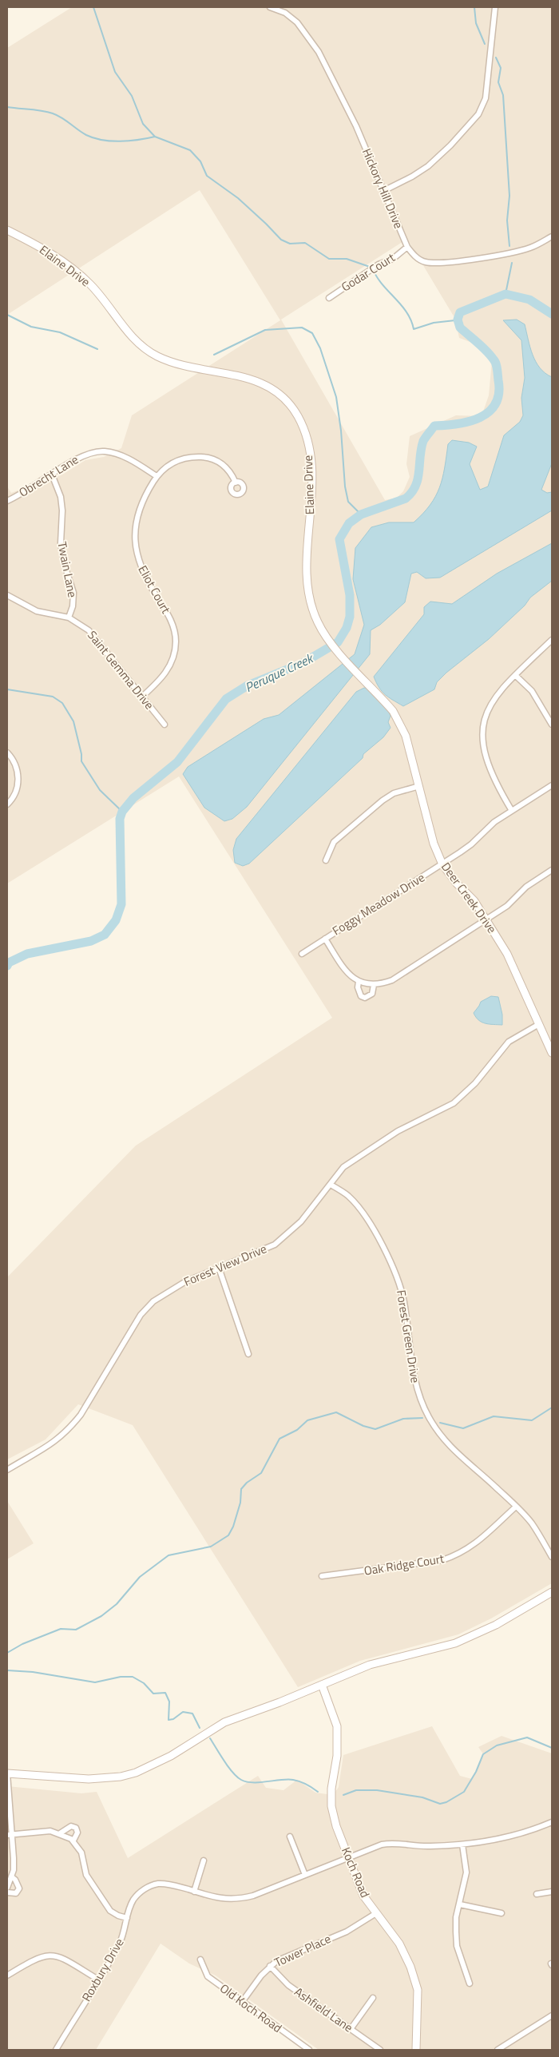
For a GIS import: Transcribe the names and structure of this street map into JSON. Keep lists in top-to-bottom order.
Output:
{
  "streets": {
    "street": [
      "Hickory Hill Drive",
      "Elaine Drive",
      "Godar Court",
      "Obrecht Lane",
      "Twain Lane",
      "Eliot Court",
      "Saint Gemma Drive",
      "Deer Creek Drive",
      "Foggy Meadow Drive",
      "Forest View Drive",
      "Forest Green Drive",
      "Oak Ridge Court",
      "Koch Road",
      "Tower Place",
      "Roxbury Drive",
      "Old Koch Road",
      "Ashfield Lane"
    ]
  },
  "crossings": [
    ["Hickory Hill Drive", "Godar Court"],
    ["Elaine Drive", "Deer Creek Drive"],
    ["Obrecht Lane", "Twain Lane"],
    ["Obrecht Lane", "Eliot Court"],
    ["Twain Lane", "Saint Gemma Drive"],
    ["Eliot Court", "Saint Gemma Drive"],
    ["Deer Creek Drive", "Foggy Meadow Drive"],
    ["Deer Creek Drive", "Forest View Drive"],
    ["Forest View Drive", "Forest Green Drive"],
    ["Forest Green Drive", "Oak Ridge Court"],
    ["Koch Road", "Tower Place"],
    ["Koch Road", "Roxbury Drive"],
    ["Tower Place", "Old Koch Road"],
    ["Tower Place", "Ashfield Lane"]
  ],
  "water": ["Peruque Creek"]
}
